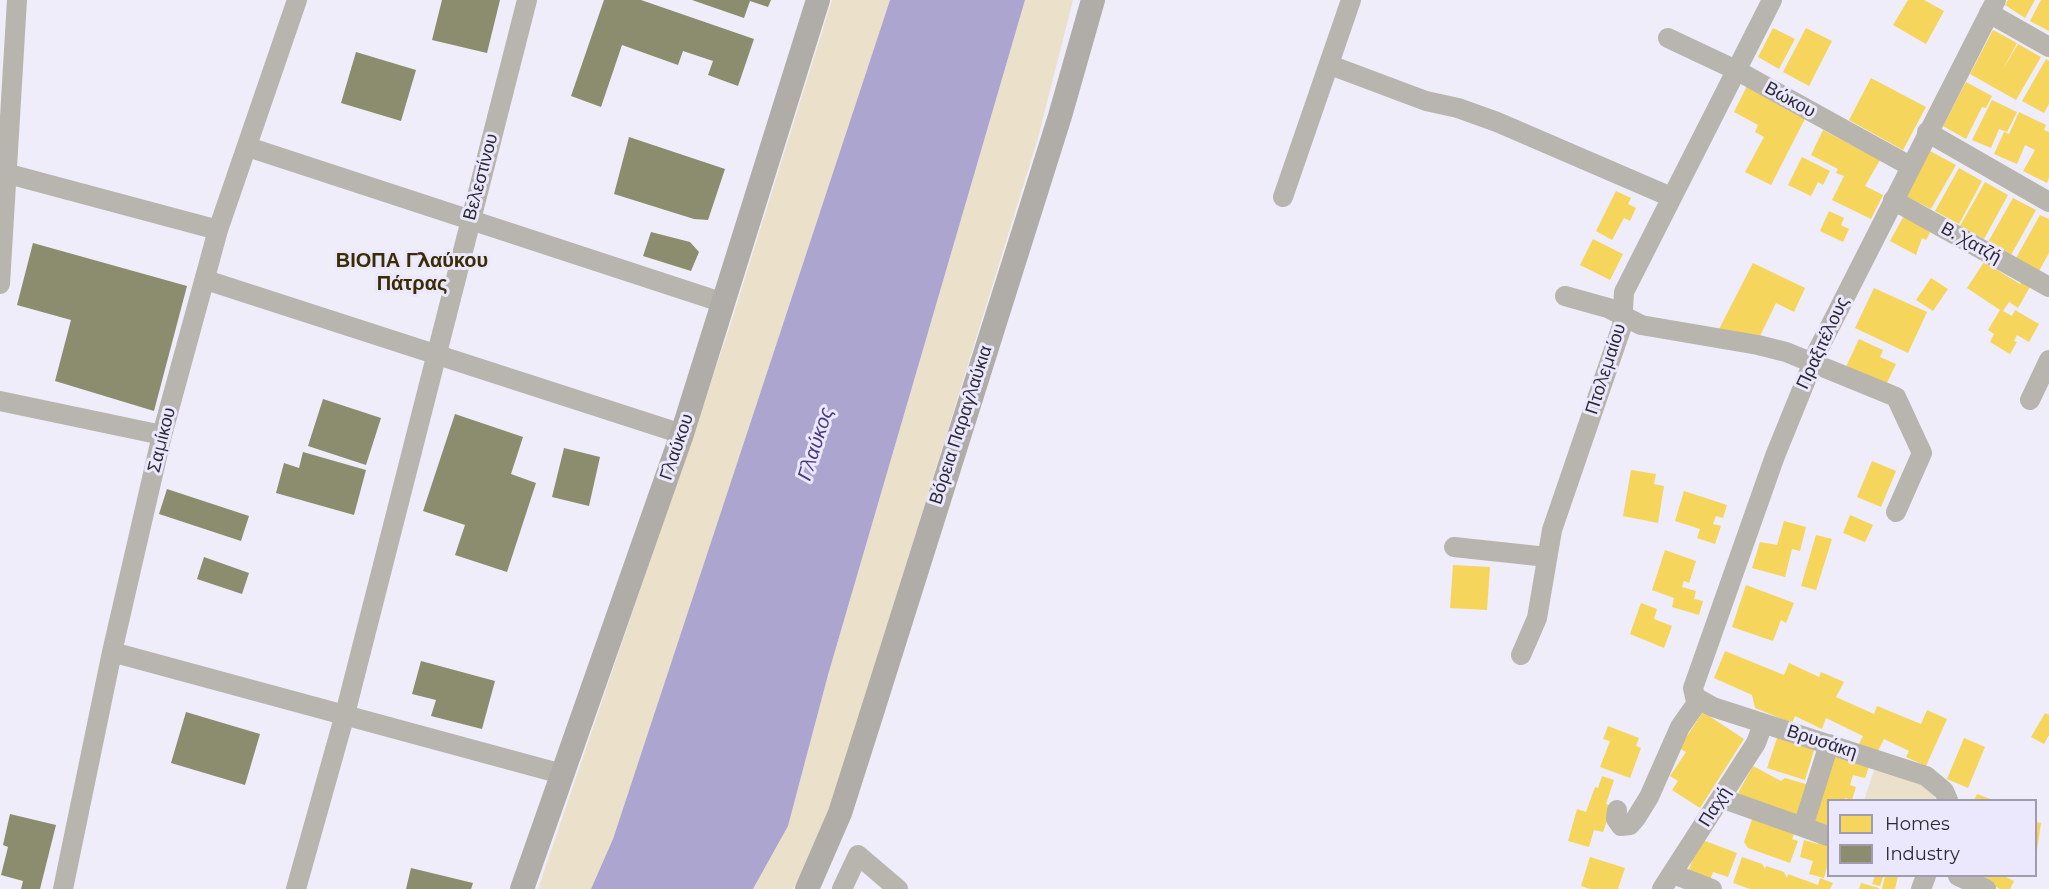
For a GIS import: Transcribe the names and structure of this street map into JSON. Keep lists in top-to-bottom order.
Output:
{
  "streets": {
    "main road": ["Βόρεια Παραγλαύκια", "Γλαύκου"],
    "street": [
      "Βώκου",
      "Βελεστίνου",
      "Β. Χατζή",
      "Πραξιτέλους",
      "Πτολεμαίου",
      "Σαμίκου",
      "Βρυσάκη",
      "Παχή"
    ]
  },
  "crossings": [
    ["Βώκου", "Πραξιτέλους"],
    ["Βώκου", "Πτολεμαίου"],
    ["Β. Χατζή", "Πραξιτέλους"],
    ["Πραξιτέλους", "Βρυσάκη"],
    ["Βρυσάκη", "Παχή"]
  ],
  "districts": ["ΒΙΟΠΑ Γλαύκου Πάτρας"],
  "water": ["Γλαύκος"],
  "legend": ["Homes", "Industry"]
}
